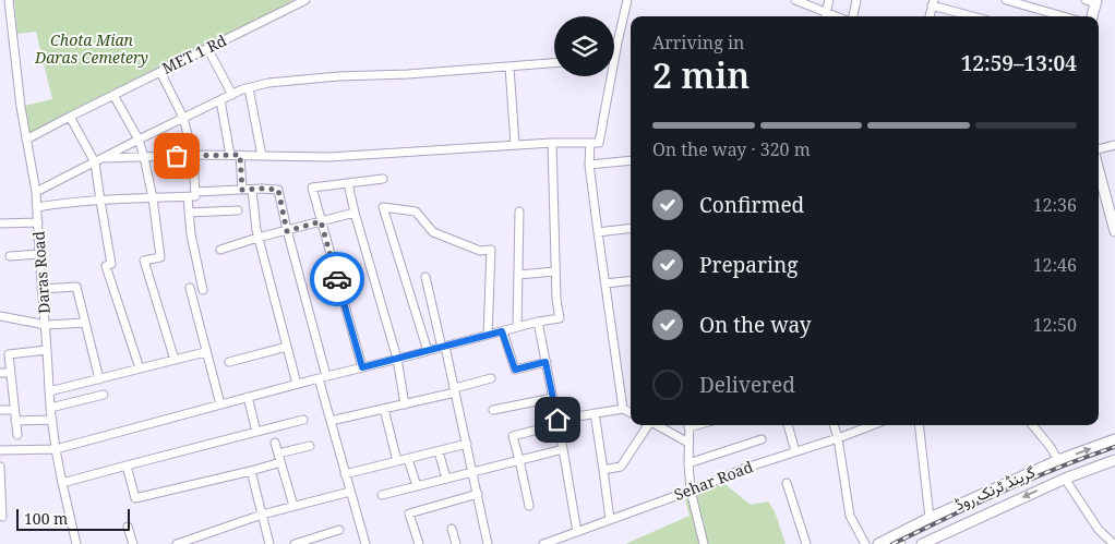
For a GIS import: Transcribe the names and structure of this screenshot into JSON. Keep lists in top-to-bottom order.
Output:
{
  "streets": {
    "main road": ["گرینڈ ٹرنک روڈ"],
    "street": ["MET 1 Rd", "Daras Road", "Sehar Road"]
  },
  "crossings": [
    ["MET 1 Rd", "Daras Road"]
  ],
  "parks": ["Chota Mian Daras Cemetery"],
  "scale_bar": "100 m",
  "page": {
    "heading": ["2 min", "Arriving in", "12:59–13:04"],
    "bar": "On the way · 320 m",
    "list": [
      ["Confirmed", "12:36"],
      ["Preparing", "12:46"],
      ["On the way", "12:50"],
      "Delivered"
    ],
    "scale": "100 m"
  }
}
